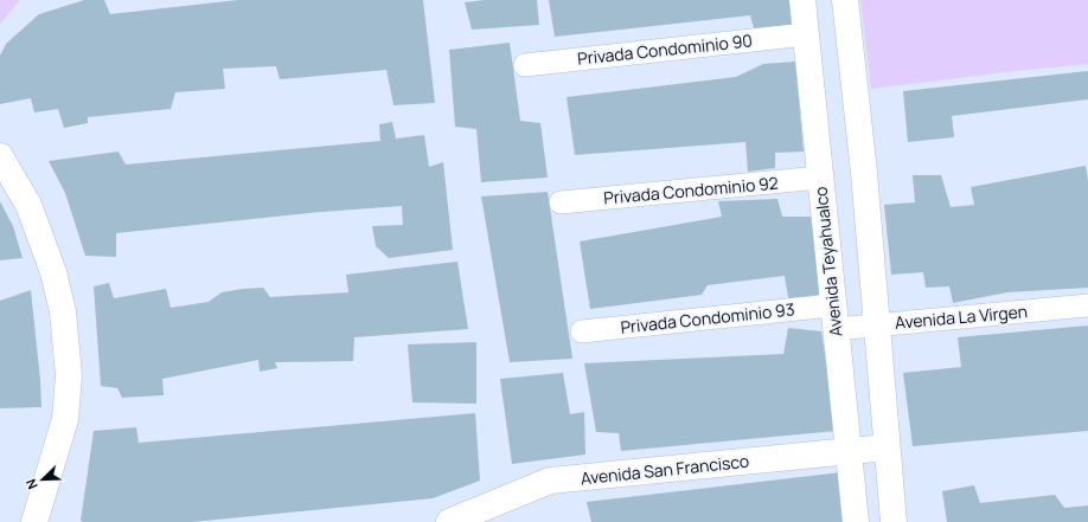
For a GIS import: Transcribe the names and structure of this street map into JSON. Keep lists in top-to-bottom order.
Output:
{
  "streets": {
    "main road": ["Avenida Teyahualco", "Avenida San Francisco"],
    "street": [
      "Privada Condominio 90",
      "Privada Condominio 92",
      "Avenida La Virgen",
      "Privada Condominio 93"
    ]
  },
  "crossings": [
    ["Privada Condominio 90", "Avenida Teyahualco"],
    ["Privada Condominio 92", "Avenida Teyahualco"],
    ["Avenida Teyahualco", "Avenida La Virgen"],
    ["Avenida Teyahualco", "Privada Condominio 93"],
    ["Avenida Teyahualco", "Avenida San Francisco"],
    ["Avenida La Virgen", "Privada Condominio 93"]
  ],
  "north": "bottom left"
}
